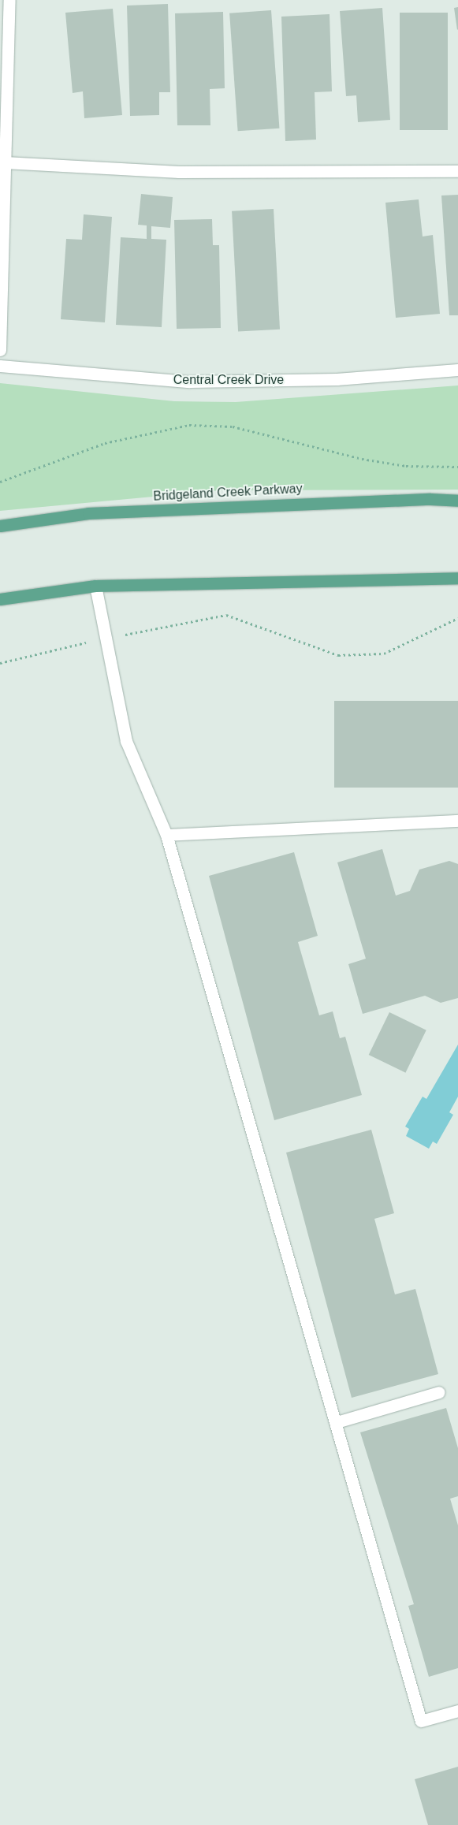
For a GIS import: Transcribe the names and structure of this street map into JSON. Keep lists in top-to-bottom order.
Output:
{
  "streets": {
    "main road": ["Bridgeland Creek Parkway"],
    "street": ["Central Creek Drive"]
  }
}
